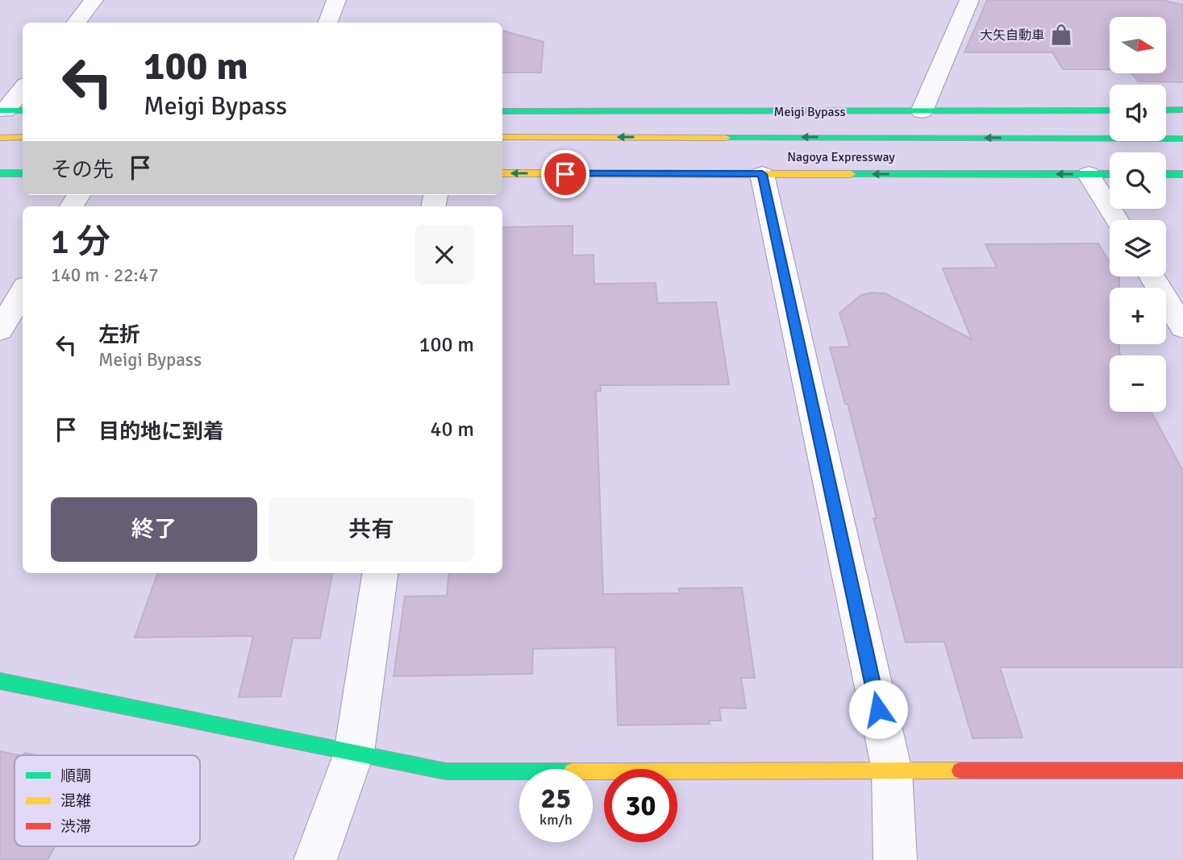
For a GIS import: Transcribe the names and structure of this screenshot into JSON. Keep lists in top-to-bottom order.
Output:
{
  "streets": {
    "main road": ["Meigi Bypass"]
  },
  "places": {
    "shop": ["大矢自動車"]
  },
  "legend": ["順調", "混雑", "渋滞"],
  "north": "right",
  "page": {
    "map_buttons": ["+", "−"],
    "turn": ["100 m", "Meigi Bypass"],
    "then": "その先",
    "heading": ["1 分", "140 m · 22:47"],
    "list": [
      {
        "name": "左折",
        "note": "Meigi Bypass",
        "value": "100 m"
      },
      {
        "name": "目的地に到着",
        "value": "40 m"
      }
    ],
    "buttons": ["終了", "共有"],
    "speed": "25 km/h",
    "limit": "30"
  }
}
